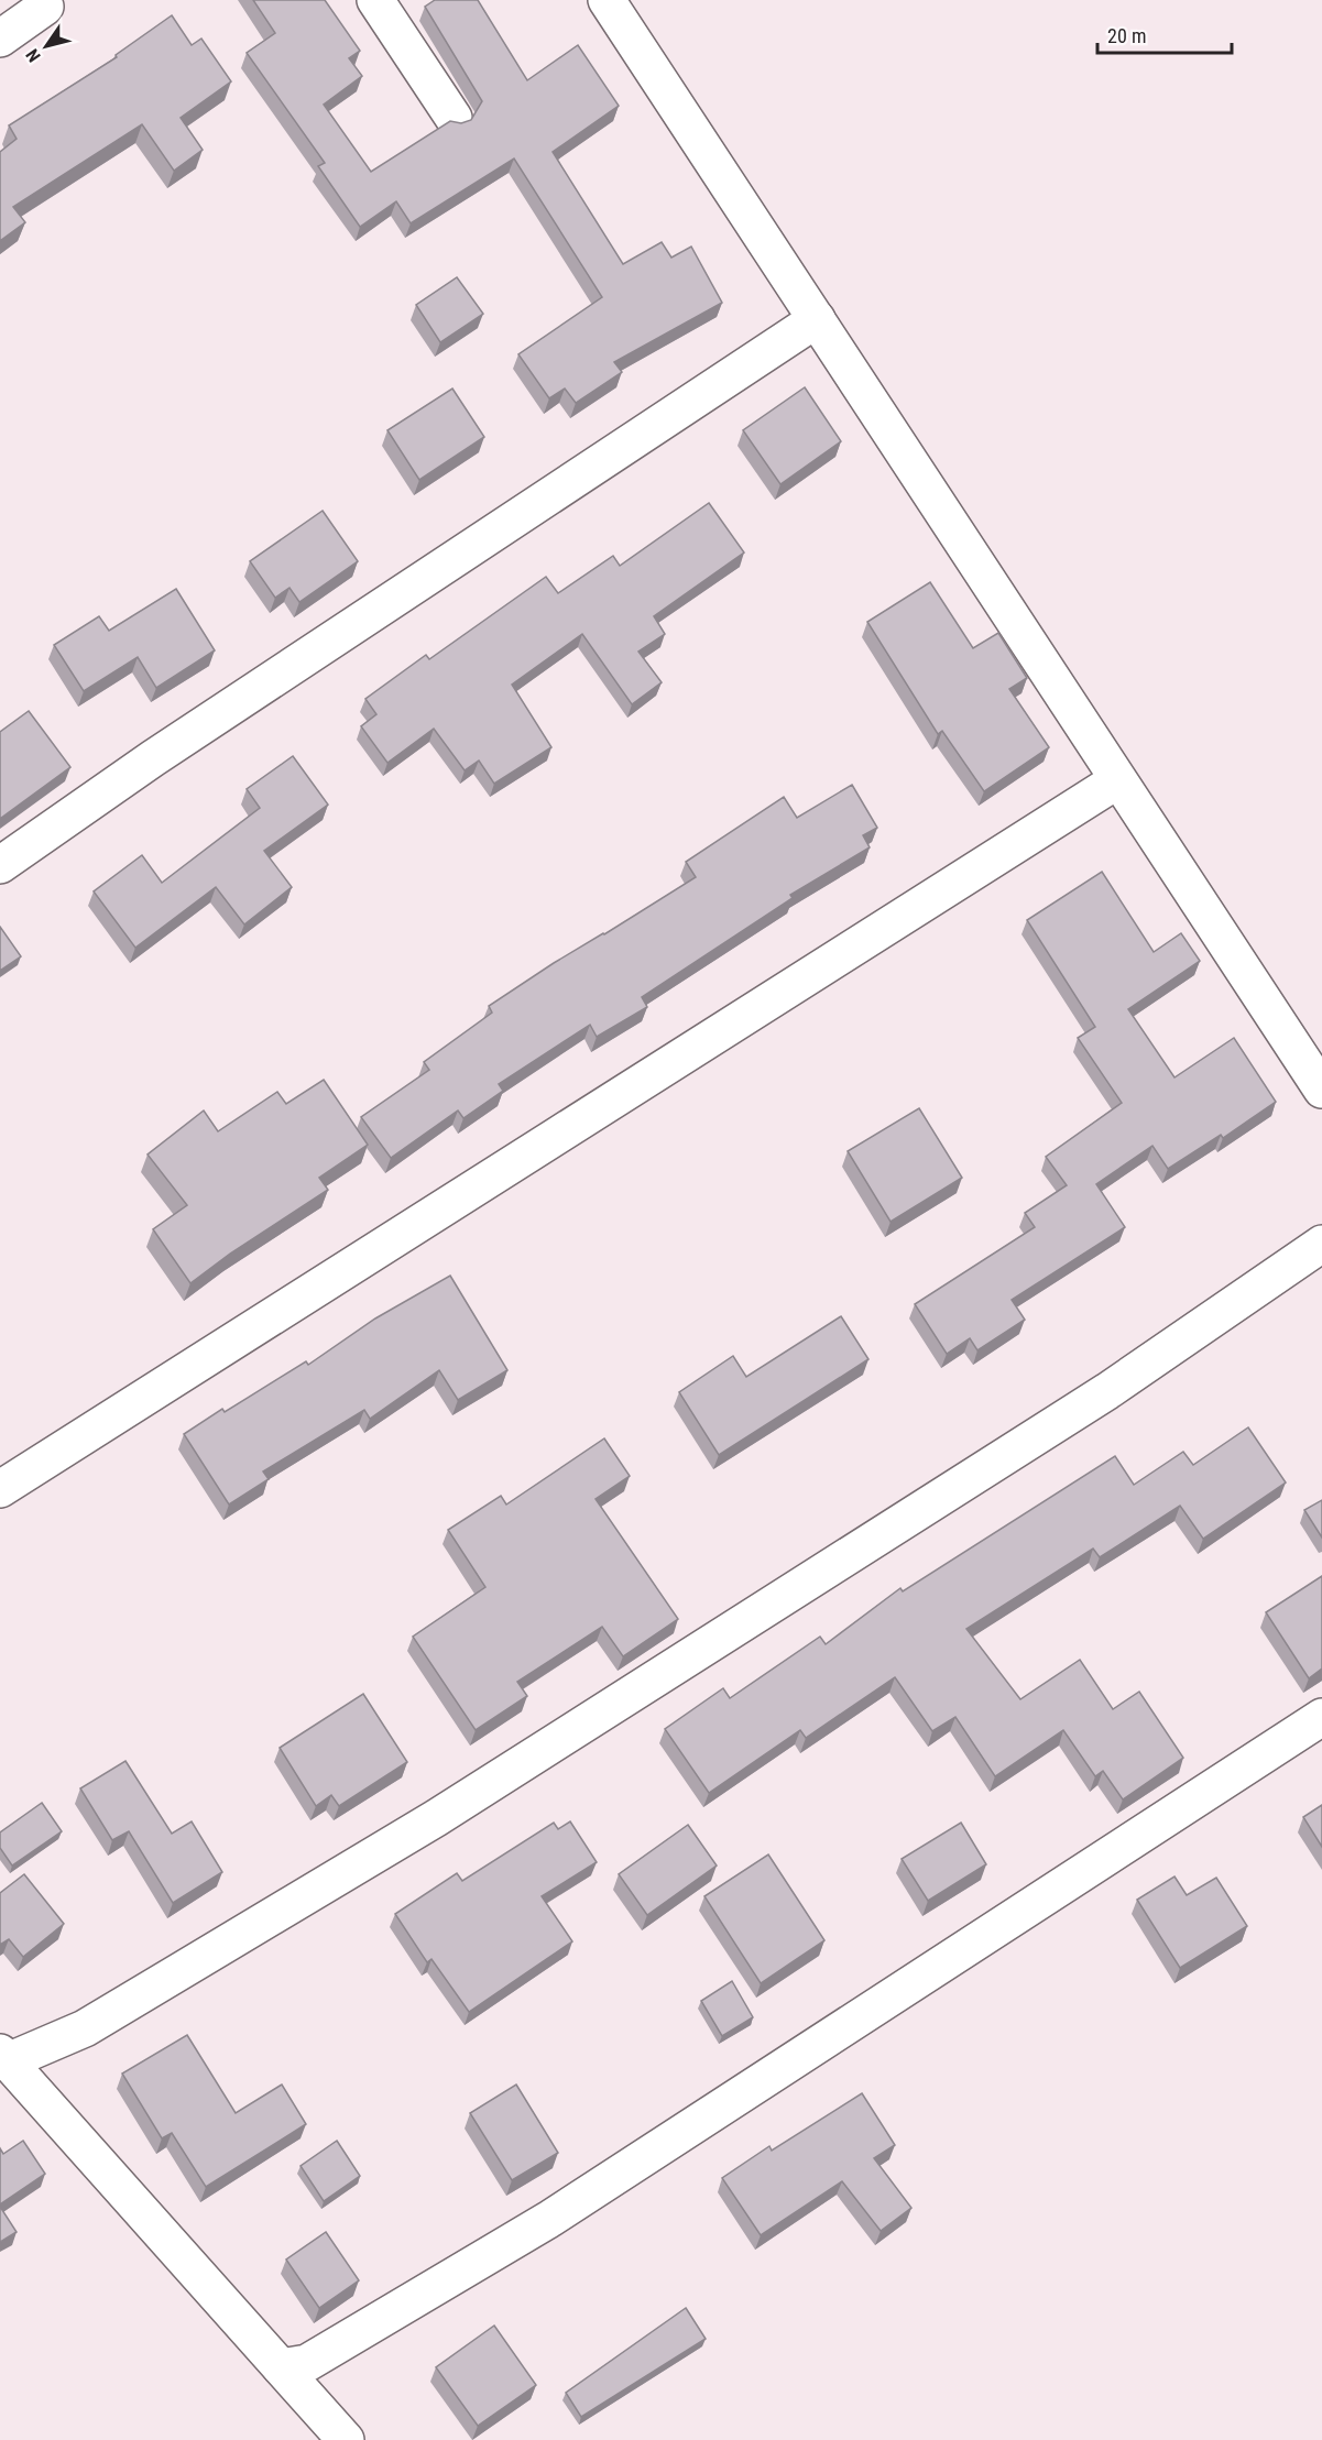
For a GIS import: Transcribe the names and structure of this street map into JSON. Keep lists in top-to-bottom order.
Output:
{
  "scale_bar": "20 m",
  "north": "bottom left"
}
